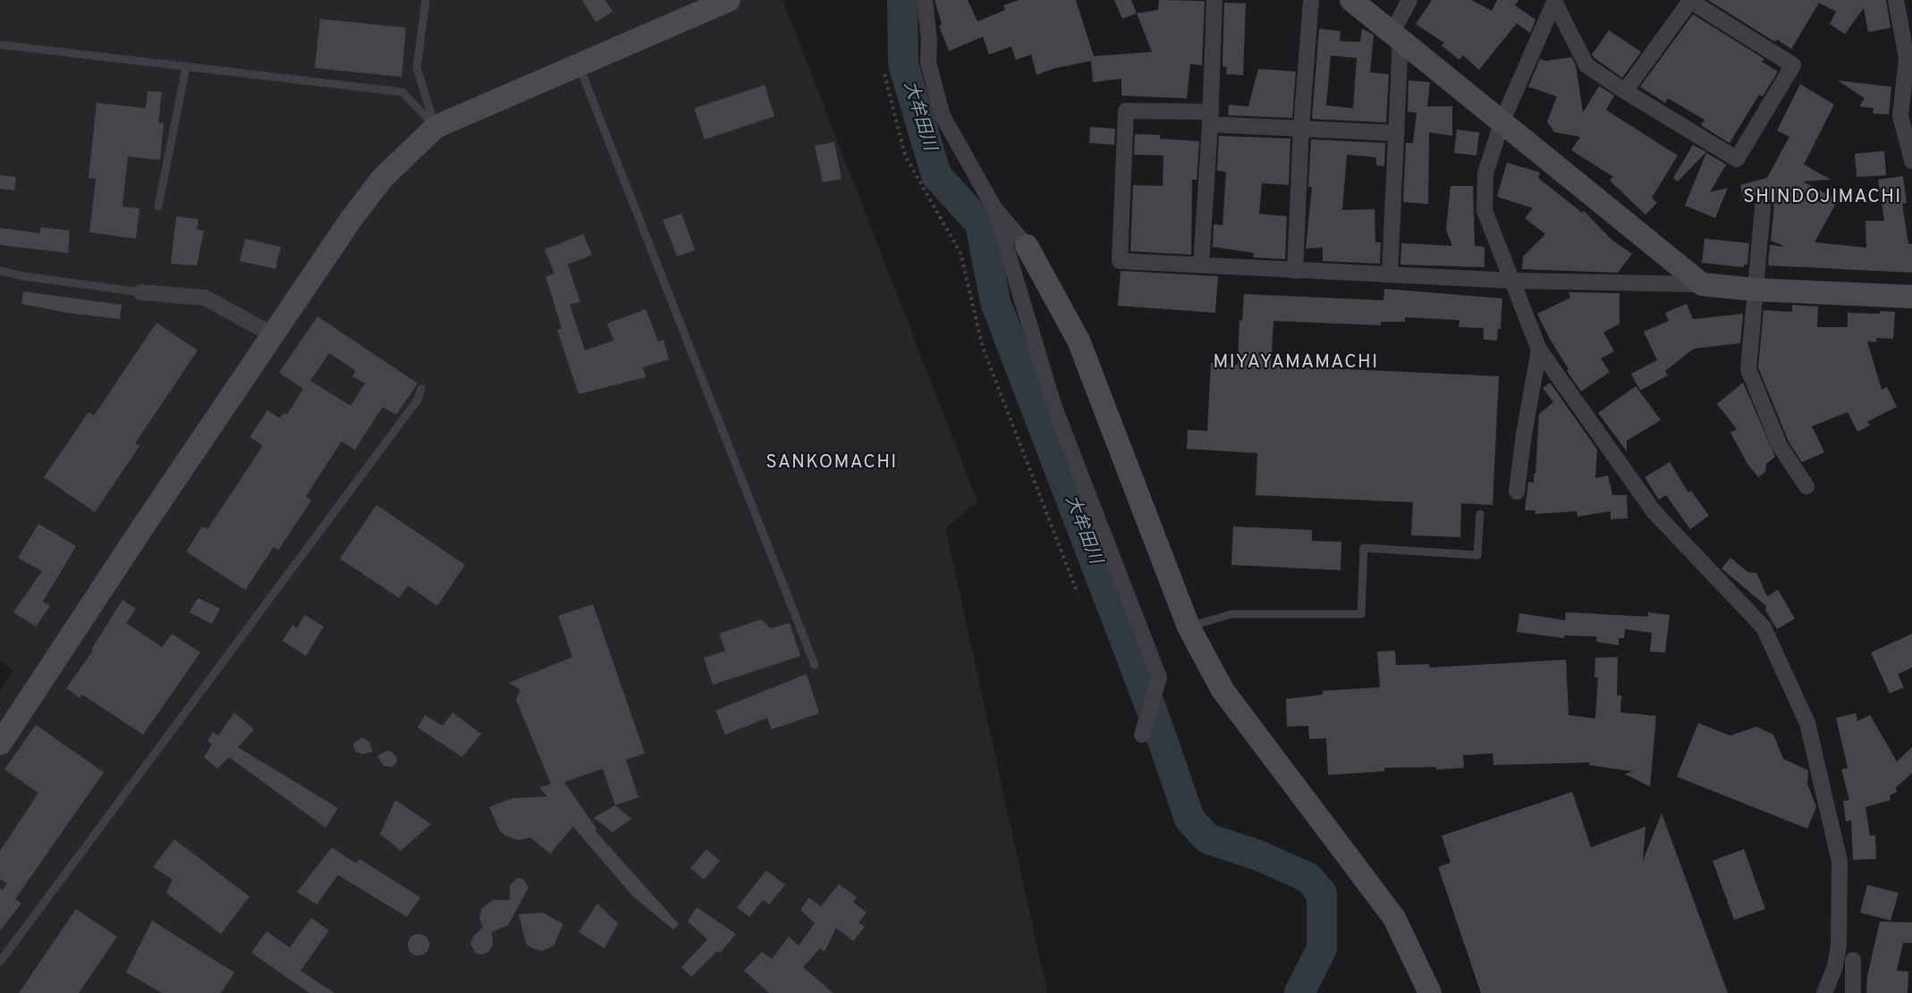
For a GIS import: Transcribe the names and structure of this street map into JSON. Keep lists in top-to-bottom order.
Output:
{
  "districts": ["SHINDOJIMACHI", "MIYAYAMAMACHI", "SANKOMACHI"],
  "water": ["大牟田川"]
}
